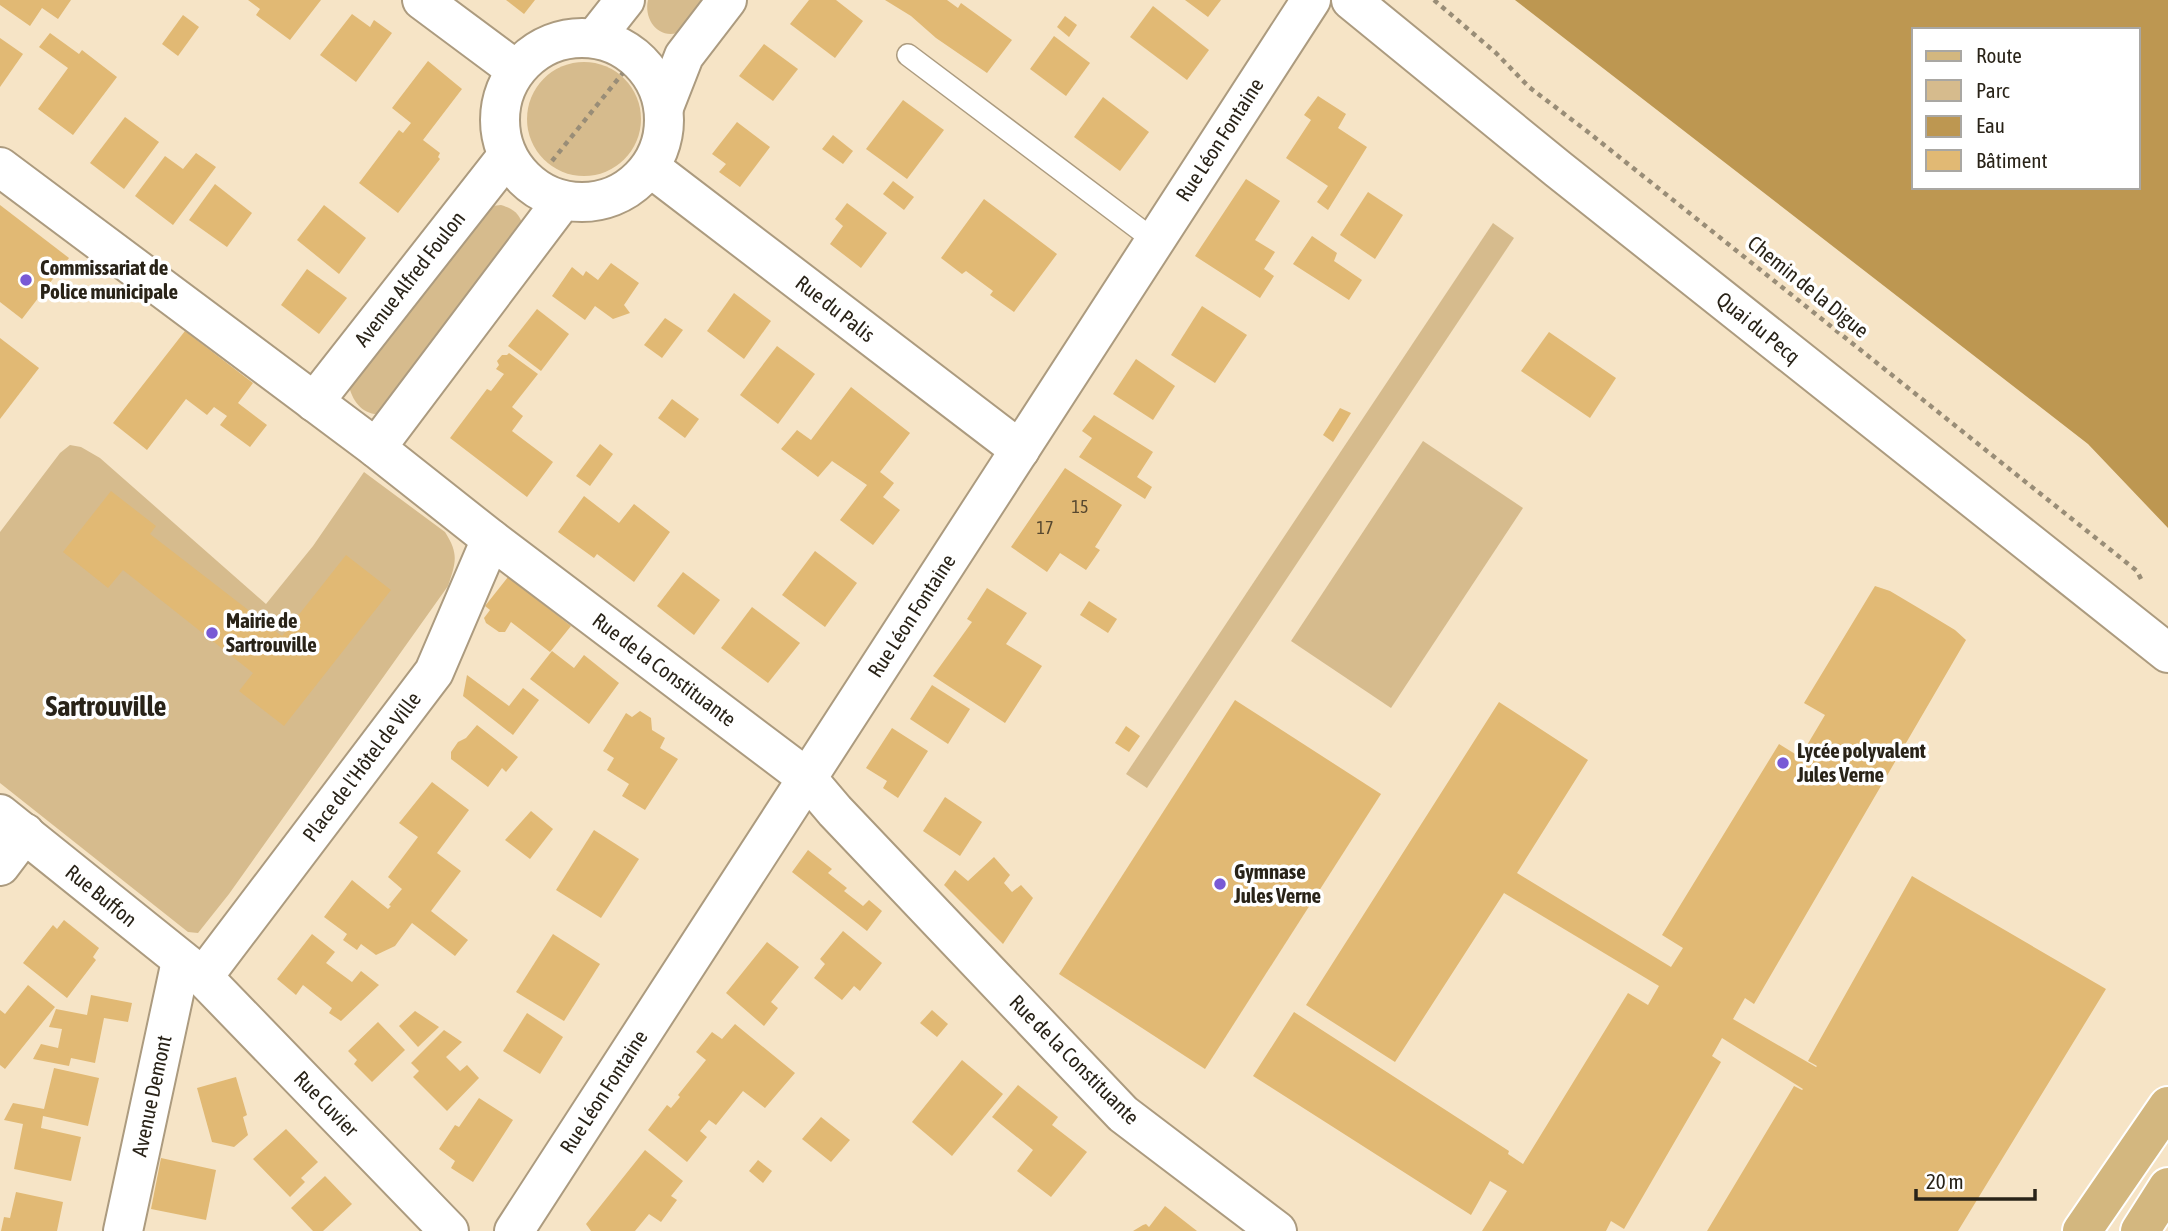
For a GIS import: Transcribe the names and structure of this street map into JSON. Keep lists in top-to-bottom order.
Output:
{
  "streets": {
    "street": [
      "Rue Léon Fontaine",
      "Avenue Alfred Foulon",
      "Rue du Palis",
      "Quai du Pecq",
      "Rue de la Constituante",
      "Place de l'Hôtel de Ville",
      "Rue Buffon",
      "Avenue Demont",
      "Rue Cuvier"
    ],
    "path": ["Chemin de la Digue"]
  },
  "crossings": [
    ["Rue Léon Fontaine", "Rue du Palis"],
    ["Rue Léon Fontaine", "Rue de la Constituante"],
    ["Avenue Alfred Foulon", "Rue de la Constituante"],
    ["Rue de la Constituante", "Place de l'Hôtel de Ville"],
    ["Place de l'Hôtel de Ville", "Rue Buffon"],
    ["Place de l'Hôtel de Ville", "Avenue Demont"],
    ["Place de l'Hôtel de Ville", "Rue Cuvier"],
    ["Rue Buffon", "Avenue Demont"],
    ["Rue Buffon", "Rue Cuvier"],
    ["Avenue Demont", "Rue Cuvier"]
  ],
  "districts": ["Sartrouville"],
  "places": [
    "Commissariat de Police municipale",
    "Mairie de Sartrouville",
    "Lycée polyvalent Jules Verne",
    "Gymnase Jules Verne"
  ],
  "house_numbers": ["15", "17"],
  "legend": [
    "Route",
    "Parc",
    "Eau",
    "Bâtiment"
  ],
  "scale_bar": "20 m"
}
